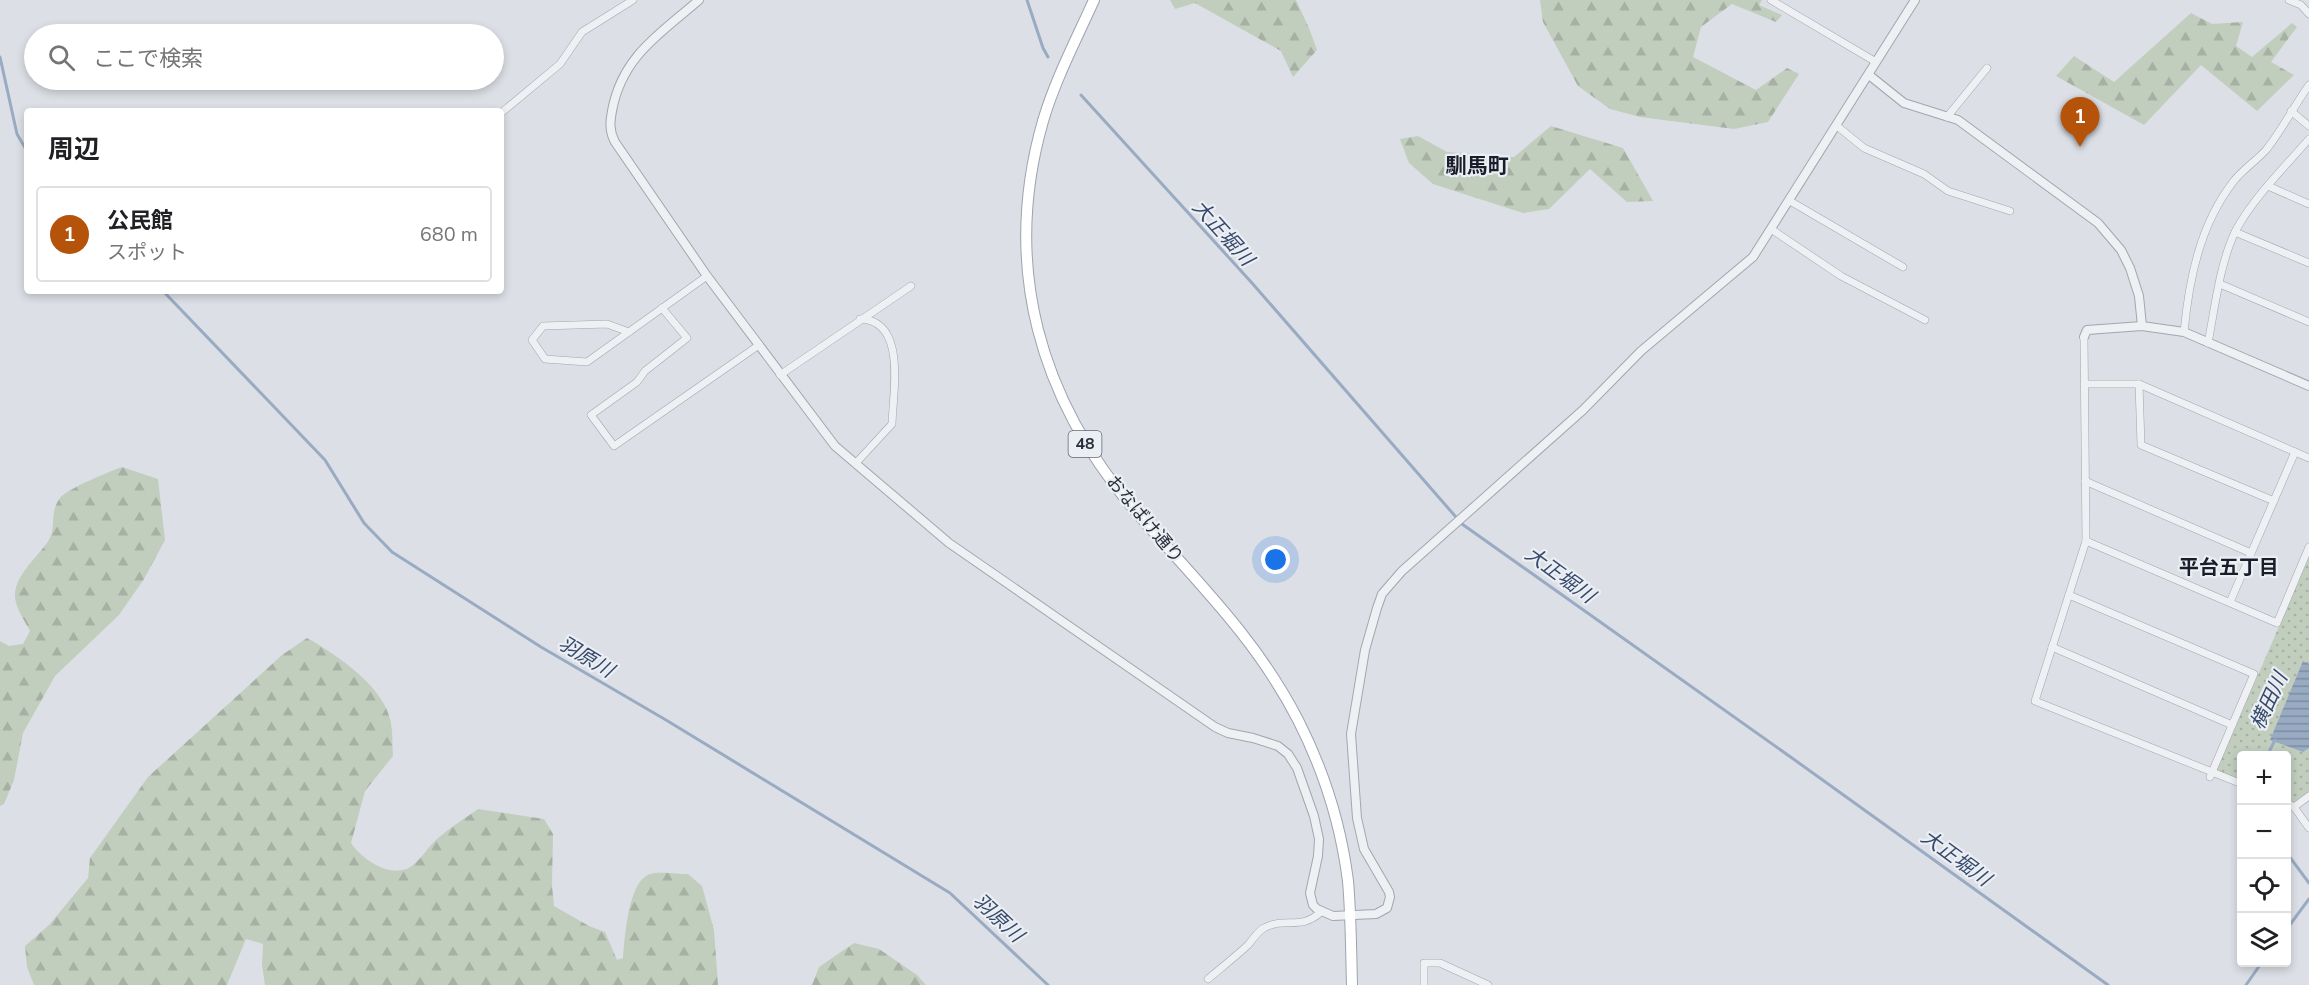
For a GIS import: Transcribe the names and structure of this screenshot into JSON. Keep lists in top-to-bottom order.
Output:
{
  "streets": {
    "main road": ["48", "おなばけ通り"]
  },
  "districts": ["馴馬町", "平台五丁目"],
  "water": ["大正堀川", "羽原川", "横田川"],
  "page": {
    "search": "ここで検索",
    "pins": "1",
    "heading": "周辺",
    "list": [
      {
        "mark": "1",
        "name": "公民館",
        "note": "スポット",
        "value": "680 m"
      }
    ],
    "map_buttons": ["+", "−"]
  }
}
